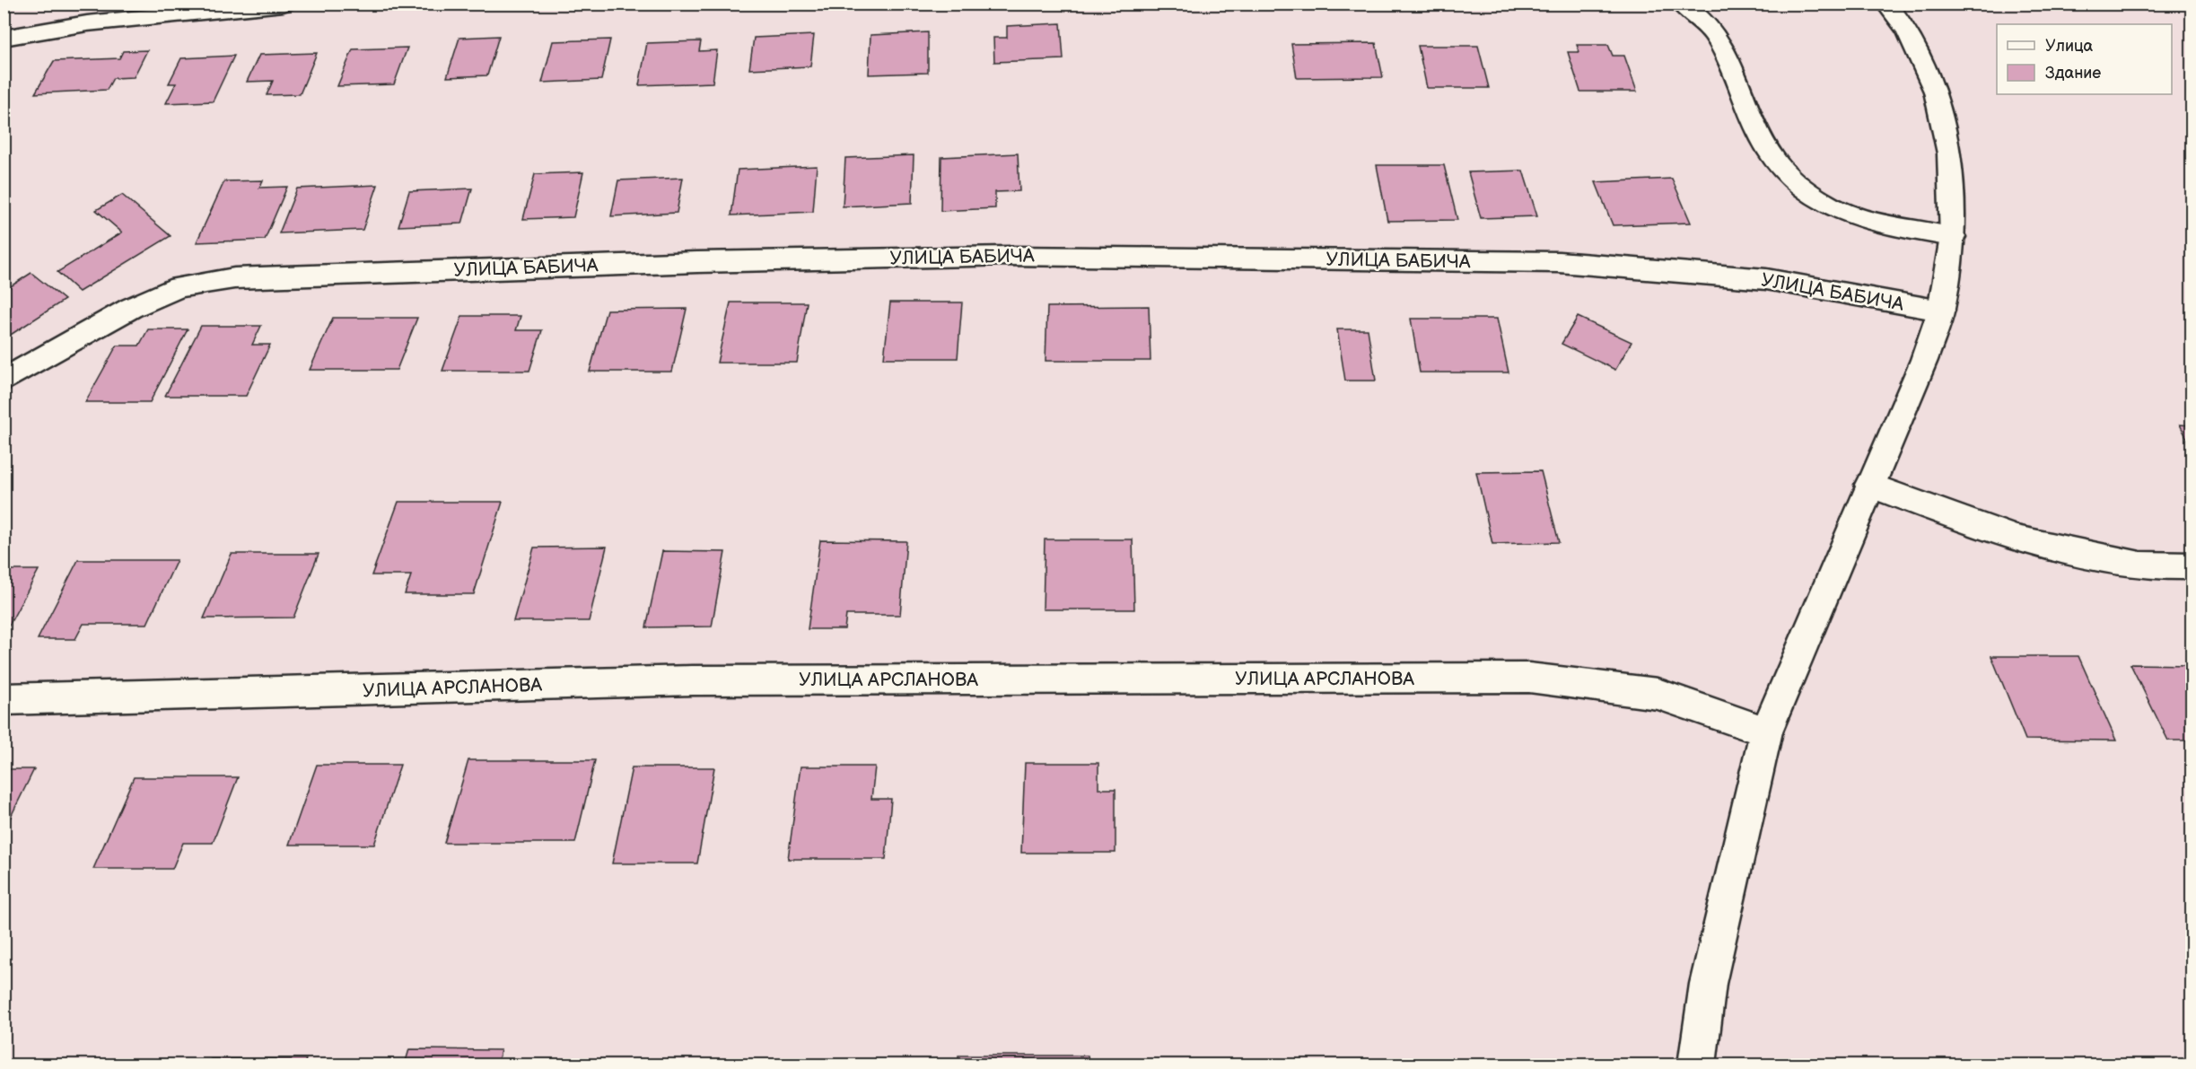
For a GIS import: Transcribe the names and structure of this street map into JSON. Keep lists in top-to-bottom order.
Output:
{
  "streets": {
    "street": ["УЛИЦА БАБИЧА", "УЛИЦА АРСЛАНОВА"]
  },
  "legend": ["Улица", "Здание"]
}
